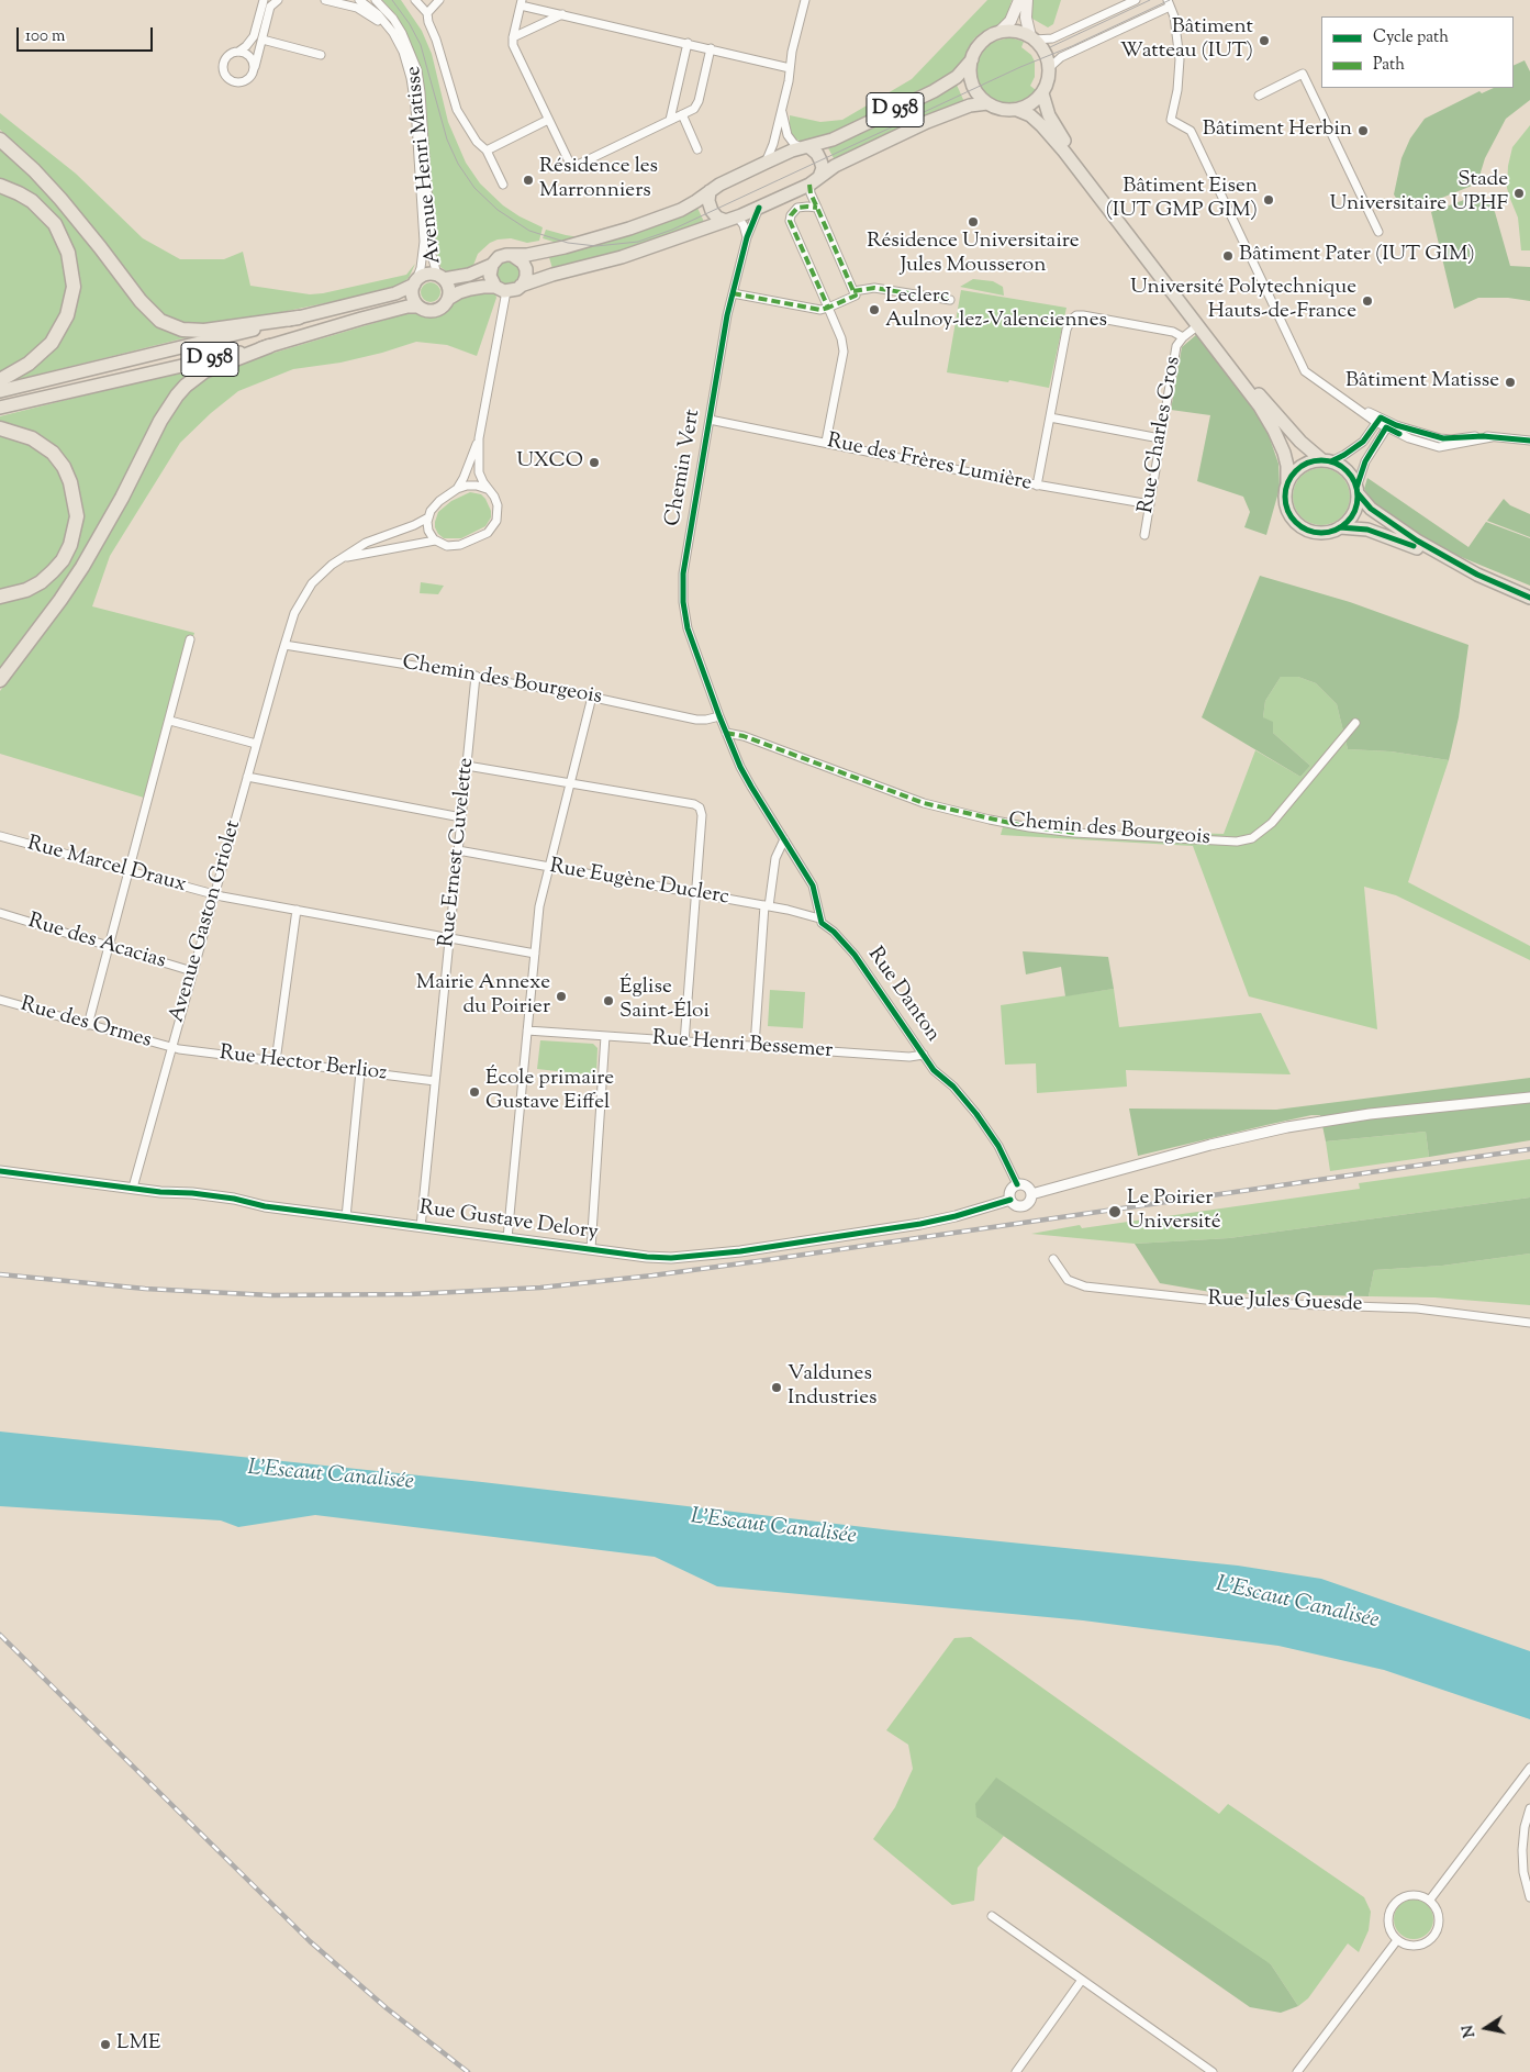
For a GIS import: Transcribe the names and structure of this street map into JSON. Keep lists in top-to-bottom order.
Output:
{
  "streets": {
    "main road": ["D 958"],
    "street": [
      "Avenue Henri Matisse",
      "Rue Charles Cros",
      "Rue des Frères Lumière",
      "Chemin Vert",
      "Chemin des Bourgeois",
      "Rue Ernest Cuvelette",
      "Rue Marcel Draux",
      "Rue Eugène Duclerc",
      "Avenue Gaston Griolet",
      "Rue des Acacias",
      "Rue Danton",
      "Rue des Ormes",
      "Rue Henri Bessemer",
      "Rue Hector Berlioz",
      "Rue Gustave Delory",
      "Rue Jules Guesde"
    ]
  },
  "crossings": [
    ["D 958", "Avenue Henri Matisse"],
    ["Rue Charles Cros", "Rue des Frères Lumière"],
    ["Rue des Frères Lumière", "Chemin Vert"],
    ["Chemin Vert", "Chemin des Bourgeois"],
    ["Chemin des Bourgeois", "Rue Ernest Cuvelette"],
    ["Chemin des Bourgeois", "Avenue Gaston Griolet"],
    ["Rue Ernest Cuvelette", "Rue Marcel Draux"],
    ["Rue Ernest Cuvelette", "Rue Eugène Duclerc"],
    ["Rue Ernest Cuvelette", "Rue Hector Berlioz"],
    ["Rue Ernest Cuvelette", "Rue Gustave Delory"],
    ["Rue Marcel Draux", "Avenue Gaston Griolet"],
    ["Rue Eugène Duclerc", "Rue Danton"],
    ["Avenue Gaston Griolet", "Rue des Acacias"],
    ["Avenue Gaston Griolet", "Rue des Ormes"],
    ["Avenue Gaston Griolet", "Rue Hector Berlioz"],
    ["Avenue Gaston Griolet", "Rue Gustave Delory"],
    ["Rue Danton", "Rue Henri Bessemer"],
    ["Rue Danton", "Rue Gustave Delory"],
    ["Rue des Ormes", "Rue Hector Berlioz"]
  ],
  "water": ["L'Escaut Canalisée"],
  "places": [
    "Bâtiment Watteau (IUT)",
    "Bâtiment Herbin",
    "Résidence les Marronniers",
    "Stade Universitaire UPHF",
    "Bâtiment Eisen (IUT GMP GIM)",
    "Résidence Universitaire Jules Mousseron",
    "Bâtiment Pater (IUT GIM)",
    "Université Polytechnique Hauts-de-France",
    "Leclerc Aulnoy-lez-Valenciennes",
    "Bâtiment Matisse",
    "UXCO",
    "Mairie Annexe du Poirier",
    "Église Saint-Éloi",
    "École primaire Gustave Eiffel",
    "Le Poirier Université",
    "Valdunes Industries",
    "LME"
  ],
  "legend": ["Cycle path", "Path"],
  "scale_bar": "100 m",
  "north": "left"
}
